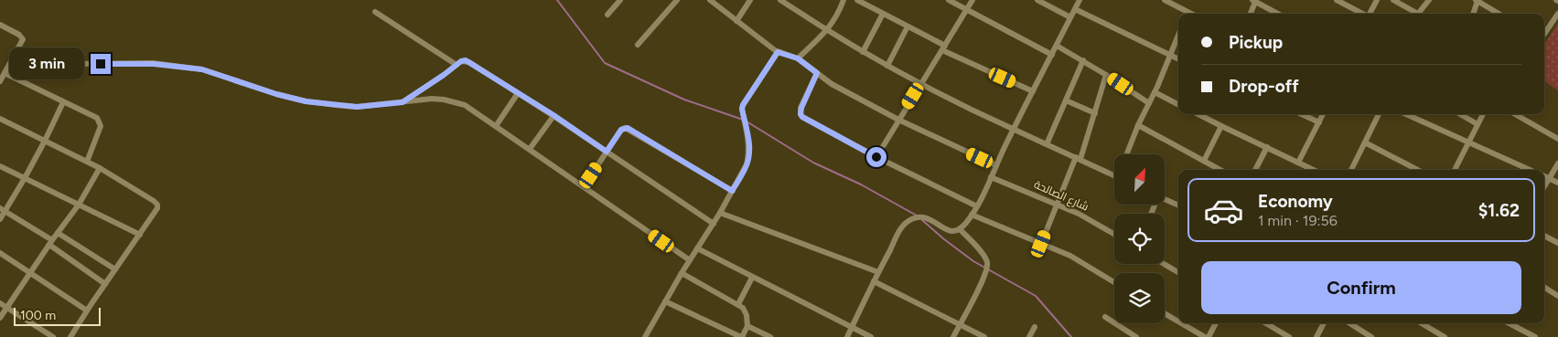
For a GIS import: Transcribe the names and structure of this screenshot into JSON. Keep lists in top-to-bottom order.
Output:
{
  "streets": {
    "street": ["شارع الصالحة"]
  },
  "scale_bar": "100 m",
  "north": "top right",
  "page": {
    "banner": ["Pickup", "Drop-off"],
    "bubble": "3 min",
    "list": [
      {
        "name": "Economy",
        "note": "1 min · 19:56",
        "value": "$1.62"
      }
    ],
    "buttons": "Confirm",
    "scale": "100 m"
  }
}
